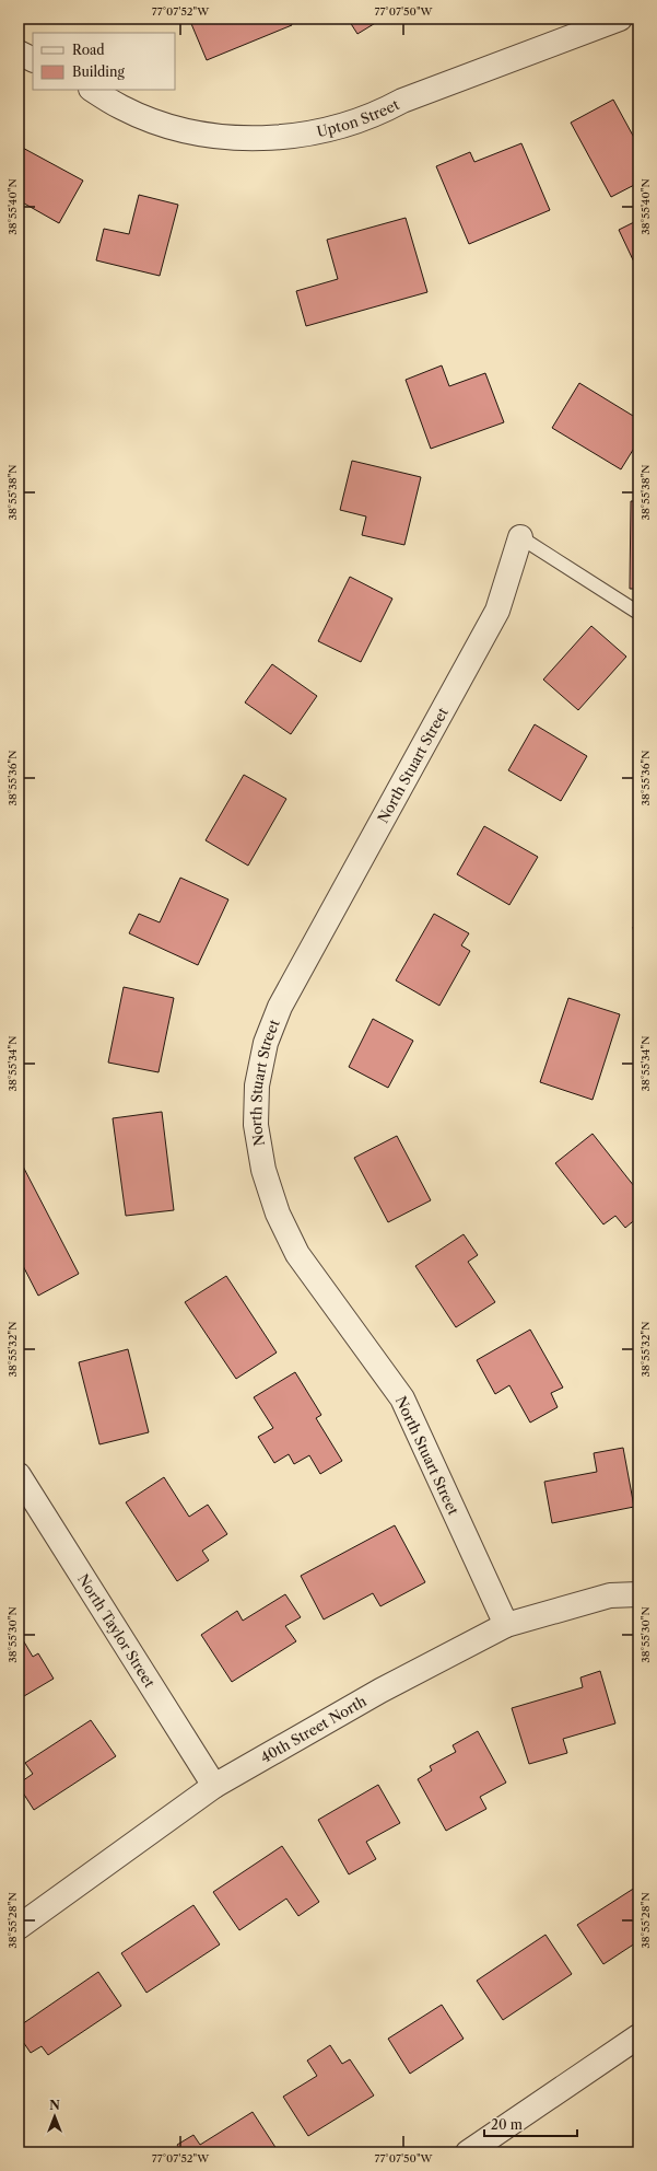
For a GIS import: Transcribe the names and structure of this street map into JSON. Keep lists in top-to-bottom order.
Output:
{
  "streets": {
    "street": [
      "Upton Street",
      "North Stuart Street",
      "North Taylor Street",
      "40th Street North"
    ]
  },
  "crossings": [
    ["North Stuart Street", "40th Street North"],
    ["North Taylor Street", "40th Street North"]
  ],
  "legend": ["Road", "Building"],
  "scale_bar": "20 m",
  "north": "top",
  "coordinates": [
    "77°07'52\"W",
    "77°07'50\"W",
    "38°55'40\"N",
    "38°55'38\"N",
    "38°55'36\"N",
    "38°55'34\"N",
    "38°55'32\"N",
    "38°55'30\"N",
    "38°55'28\"N"
  ]
}
